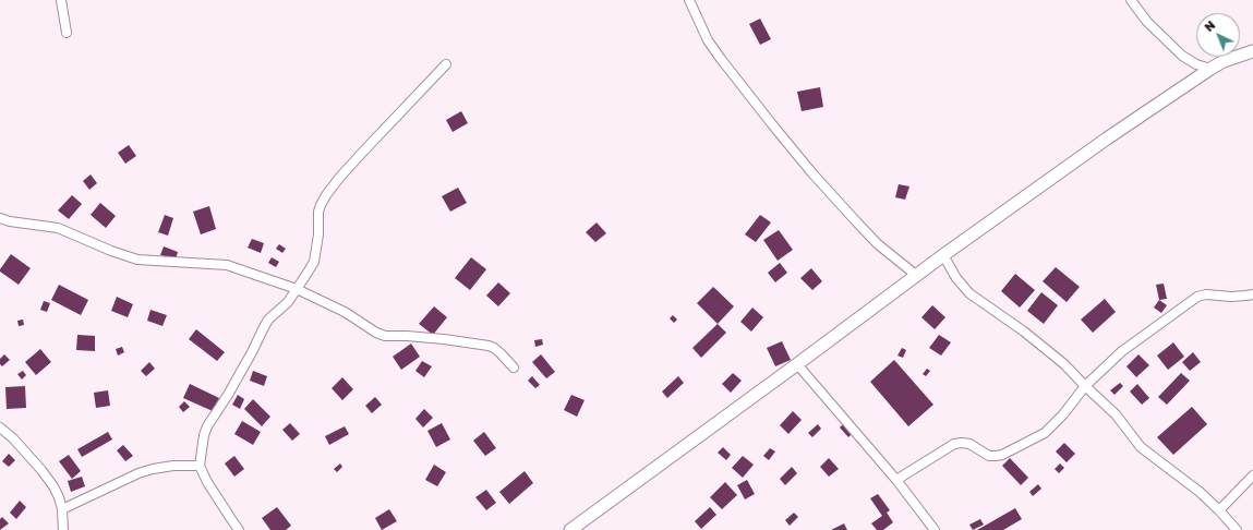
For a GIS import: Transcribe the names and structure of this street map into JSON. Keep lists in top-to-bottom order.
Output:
{
  "north": "top left"
}
